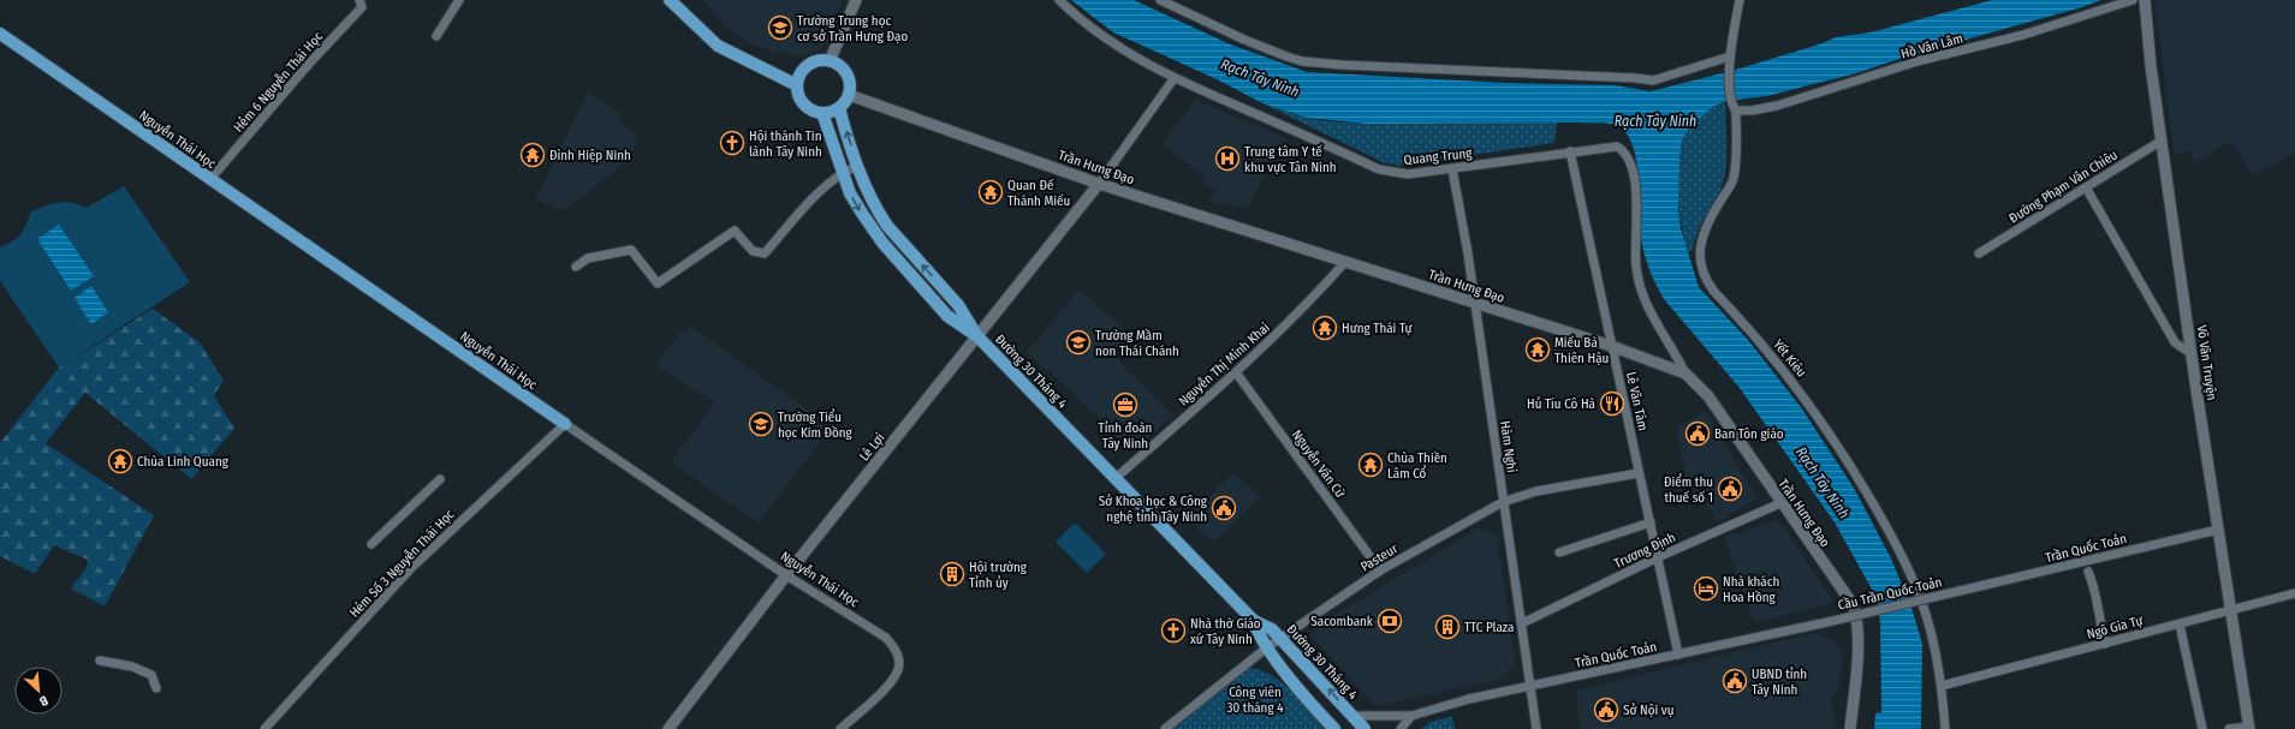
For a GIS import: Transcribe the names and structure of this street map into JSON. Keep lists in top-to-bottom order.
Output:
{
  "streets": {
    "main road": ["Nguyễn Thái Học", "Đường 30 Tháng 4"],
    "street": [
      "Hồ Văn Lâm",
      "Hẻm 6 Nguyễn Thái Học",
      "Quang Trung",
      "Trần Hưng Đạo",
      "Đường Phạm Văn Chiêu",
      "Yết Kiêu",
      "Võ Văn Truyện",
      "Nguyễn Thị Minh Khai",
      "Lê Văn Tám",
      "Lê Lợi",
      "Hàm Nghi",
      "Nguyễn Văn Cừ",
      "Trần Quốc Toản",
      "Trương Định",
      "Pasteur",
      "Hẻm Số 3 Nguyễn Thái Học",
      "Cầu Trần Quốc Toản",
      "Ngô Gia Tự"
    ]
  },
  "crossings": [
    ["Hồ Văn Lâm", "Yết Kiêu"],
    ["Hẻm 6 Nguyễn Thái Học", "Nguyễn Thái Học"],
    ["Nguyễn Thái Học", "Lê Lợi"],
    ["Nguyễn Thái Học", "Hẻm Số 3 Nguyễn Thái Học"],
    ["Quang Trung", "Trần Hưng Đạo"],
    ["Quang Trung", "Lê Văn Tám"],
    ["Quang Trung", "Hàm Nghi"],
    ["Trần Hưng Đạo", "Nguyễn Thị Minh Khai"],
    ["Trần Hưng Đạo", "Đường 30 Tháng 4"],
    ["Trần Hưng Đạo", "Lê Văn Tám"],
    ["Trần Hưng Đạo", "Lê Lợi"],
    ["Trần Hưng Đạo", "Hàm Nghi"],
    ["Trần Hưng Đạo", "Trương Định"],
    ["Đường Phạm Văn Chiêu", "Võ Văn Truyện"],
    ["Yết Kiêu", "Ngô Gia Tự"],
    ["Võ Văn Truyện", "Trần Quốc Toản"],
    ["Võ Văn Truyện", "Ngô Gia Tự"],
    ["Nguyễn Thị Minh Khai", "Đường 30 Tháng 4"],
    ["Nguyễn Thị Minh Khai", "Nguyễn Văn Cừ"],
    ["Đường 30 Tháng 4", "Lê Lợi"],
    ["Đường 30 Tháng 4", "Trần Quốc Toản"],
    ["Đường 30 Tháng 4", "Pasteur"],
    ["Lê Văn Tám", "Trần Quốc Toản"],
    ["Lê Văn Tám", "Trương Định"],
    ["Lê Văn Tám", "Pasteur"],
    ["Hàm Nghi", "Trần Quốc Toản"],
    ["Hàm Nghi", "Trương Định"],
    ["Hàm Nghi", "Pasteur"],
    ["Nguyễn Văn Cừ", "Pasteur"],
    ["Trần Quốc Toản", "Cầu Trần Quốc Toản"]
  ],
  "water": ["Rạch Tây Ninh"],
  "parks": ["Công viên 30 tháng 4"],
  "places": {
    "school or university": ["Trường Trung học cơ sở Trần Hưng Đạo", "Trường Mầm non Thái Chánh", "Trường Tiểu học Kim Đồng"],
    "church": ["Hội thánh Tin lành Tây Ninh", "Nhà thờ Giáo xứ Tây Ninh"],
    "temple": [
      "Đình Hiệp Ninh",
      "Quan Đế Thánh Miếu",
      "Hưng Thái Tự",
      "Miếu Bà Thiên Hậu",
      "Chùa Linh Quang",
      "Chùa Thiền Lâm Cổ"
    ],
    "hospital": ["Trung tâm Y tế khu vực Tân Ninh"],
    "restaurant": ["Hủ Tíu Cô Hà"],
    "office": ["Tỉnh đoàn Tây Ninh"],
    "public building": [
      "Ban Tôn giáo",
      "Điểm thu thuế số 1",
      "Sở Khoa học & Công nghệ tỉnh Tây Ninh",
      "UBND tỉnh Tây Ninh",
      "Sở Nội vụ"
    ],
    "building": ["Hội trường Tỉnh ủy", "TTC Plaza"],
    "hotel": ["Nhà khách Hoa Hồng"],
    "bank": ["Sacombank"]
  },
  "north": "bottom right"
}
